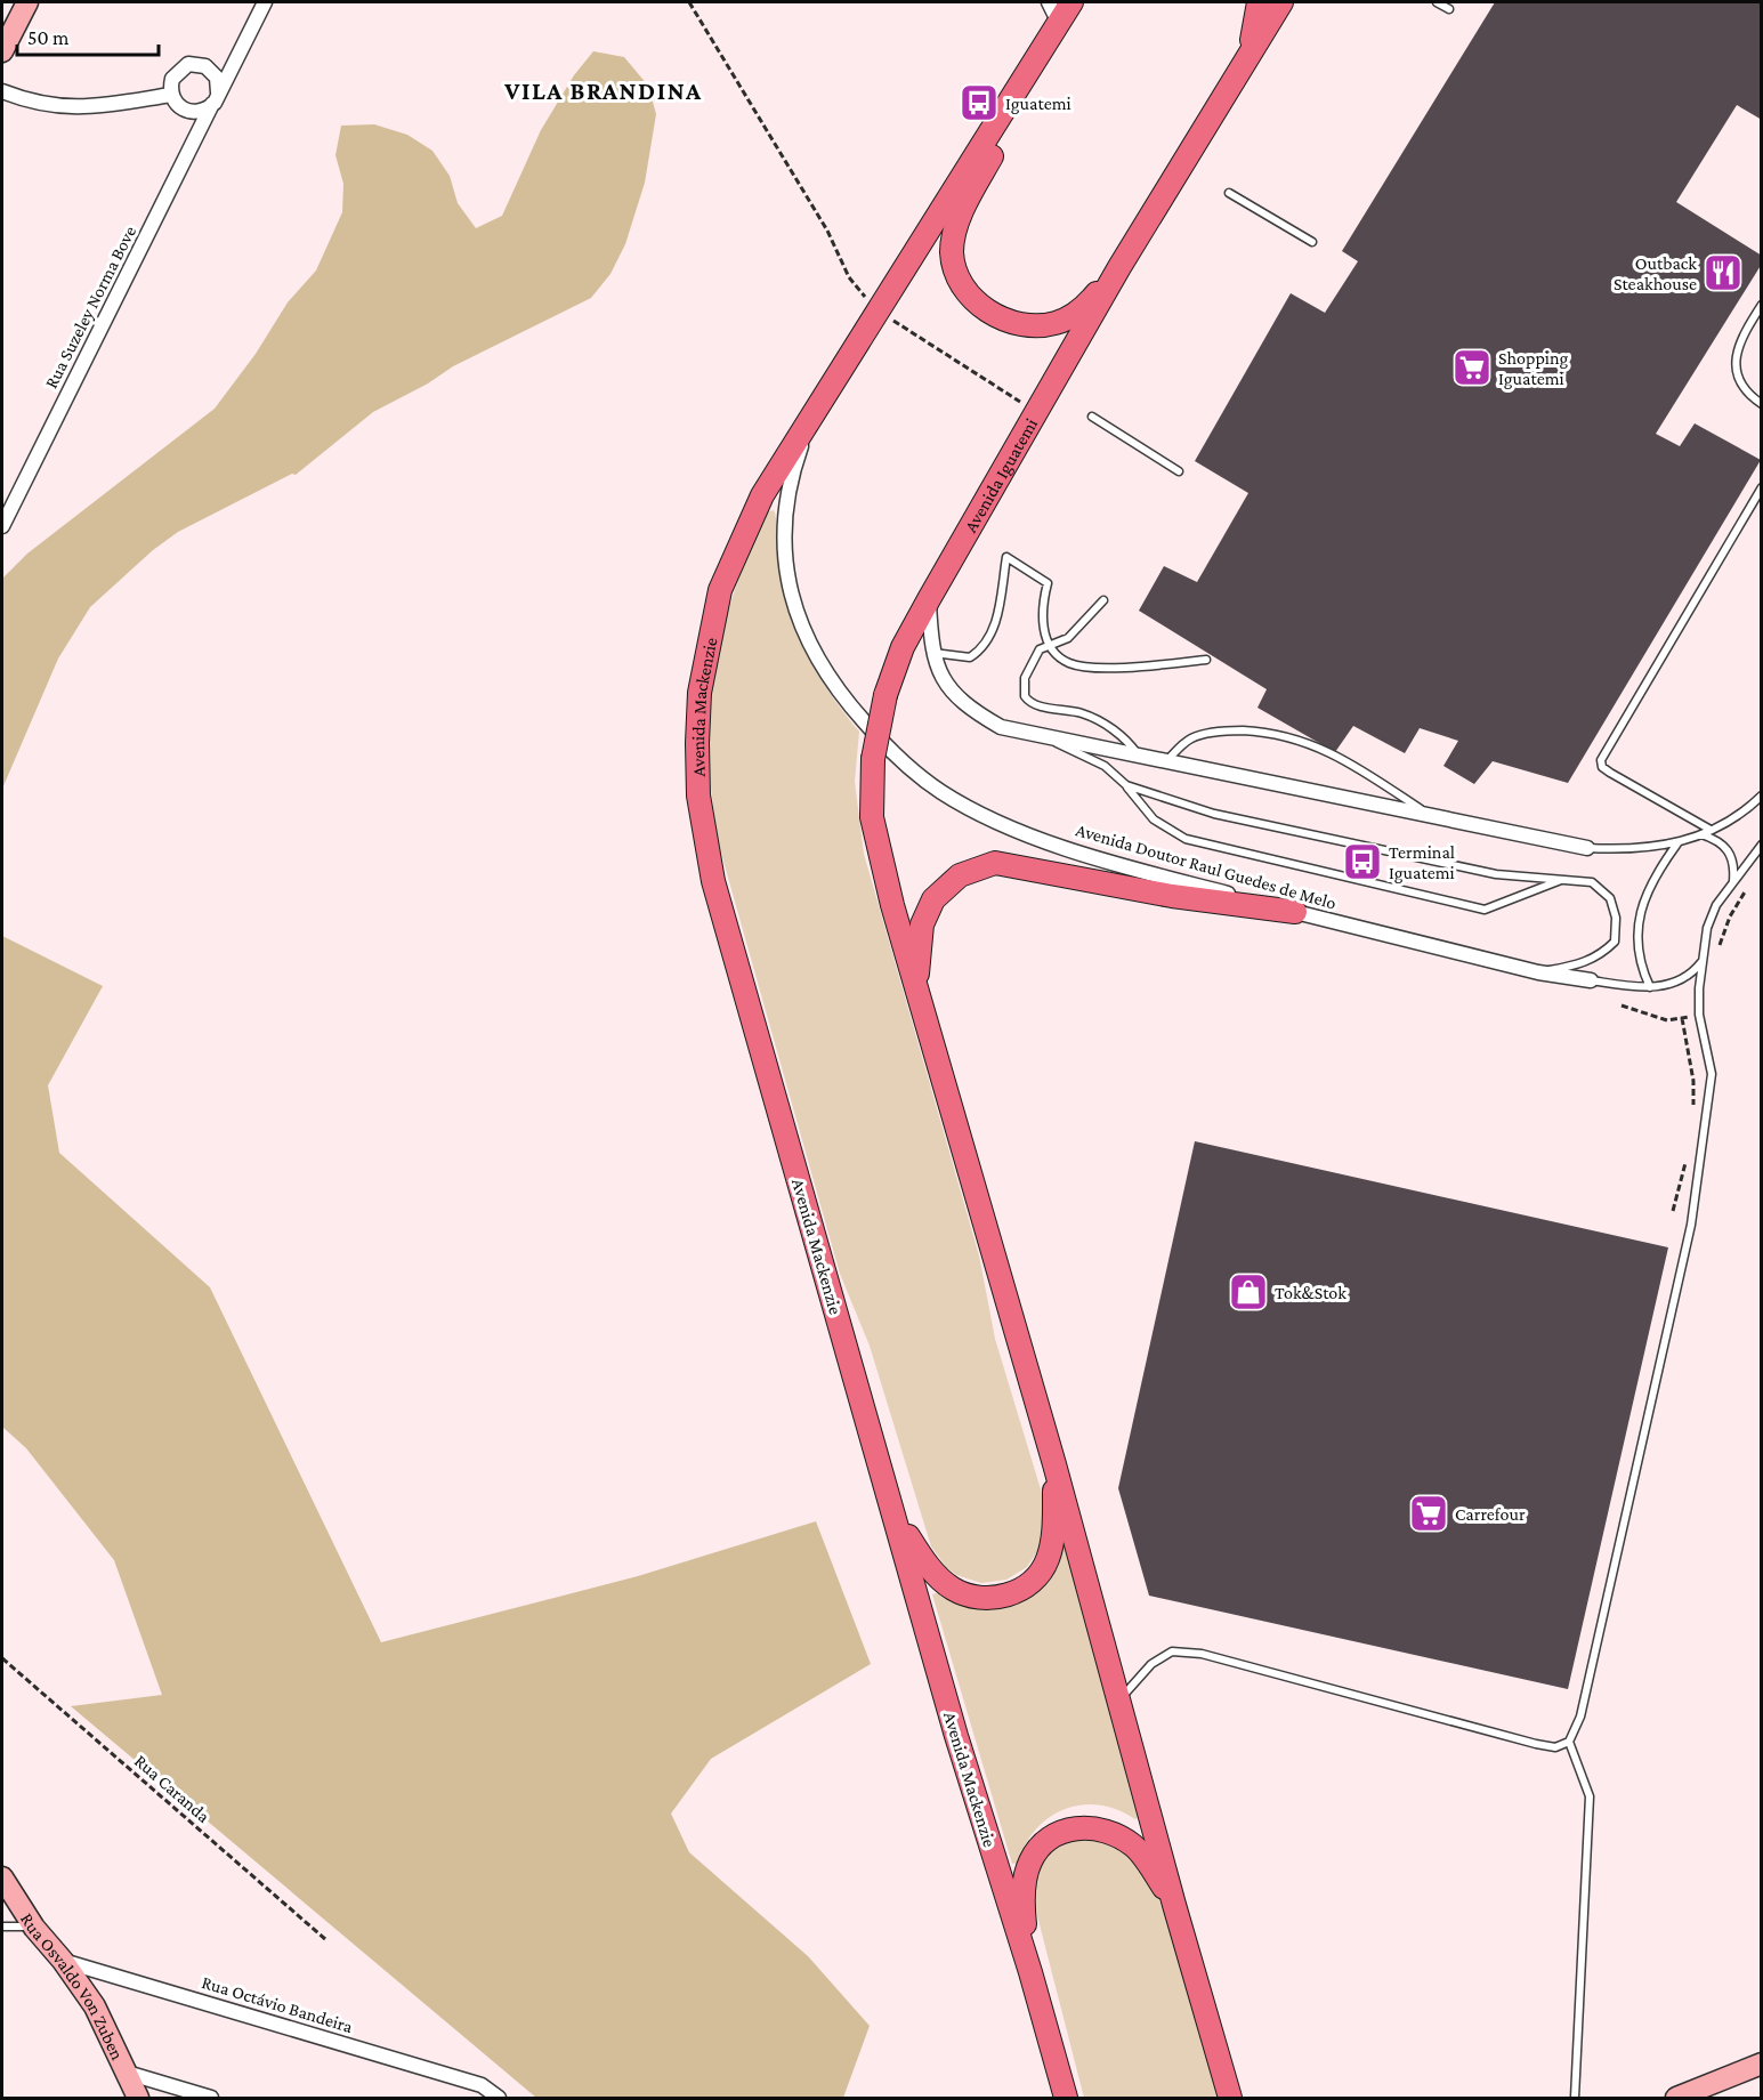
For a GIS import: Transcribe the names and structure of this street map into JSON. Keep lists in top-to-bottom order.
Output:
{
  "streets": {
    "main road": ["Avenida Iguatemi", "Avenida Mackenzie"],
    "street": [
      "Rua Suzeley Norma Bove",
      "Avenida Doutor Raul Guedes de Melo",
      "Rua Osvaldo Von Zuben",
      "Rua Octávio Bandeira"
    ],
    "path": ["Rua Caranda"]
  },
  "crossings": [
    ["Avenida Mackenzie", "Avenida Doutor Raul Guedes de Melo"],
    ["Rua Osvaldo Von Zuben", "Rua Octávio Bandeira"]
  ],
  "districts": ["VILA BRANDINA"],
  "places": {
    "bus stop": ["Iguatemi", "Terminal Iguatemi"],
    "restaurant": ["Outback Steakhouse"],
    "supermarket": ["Shopping Iguatemi", "Carrefour"],
    "shop": ["Tok&Stok"]
  },
  "scale_bar": "50 m"
}
